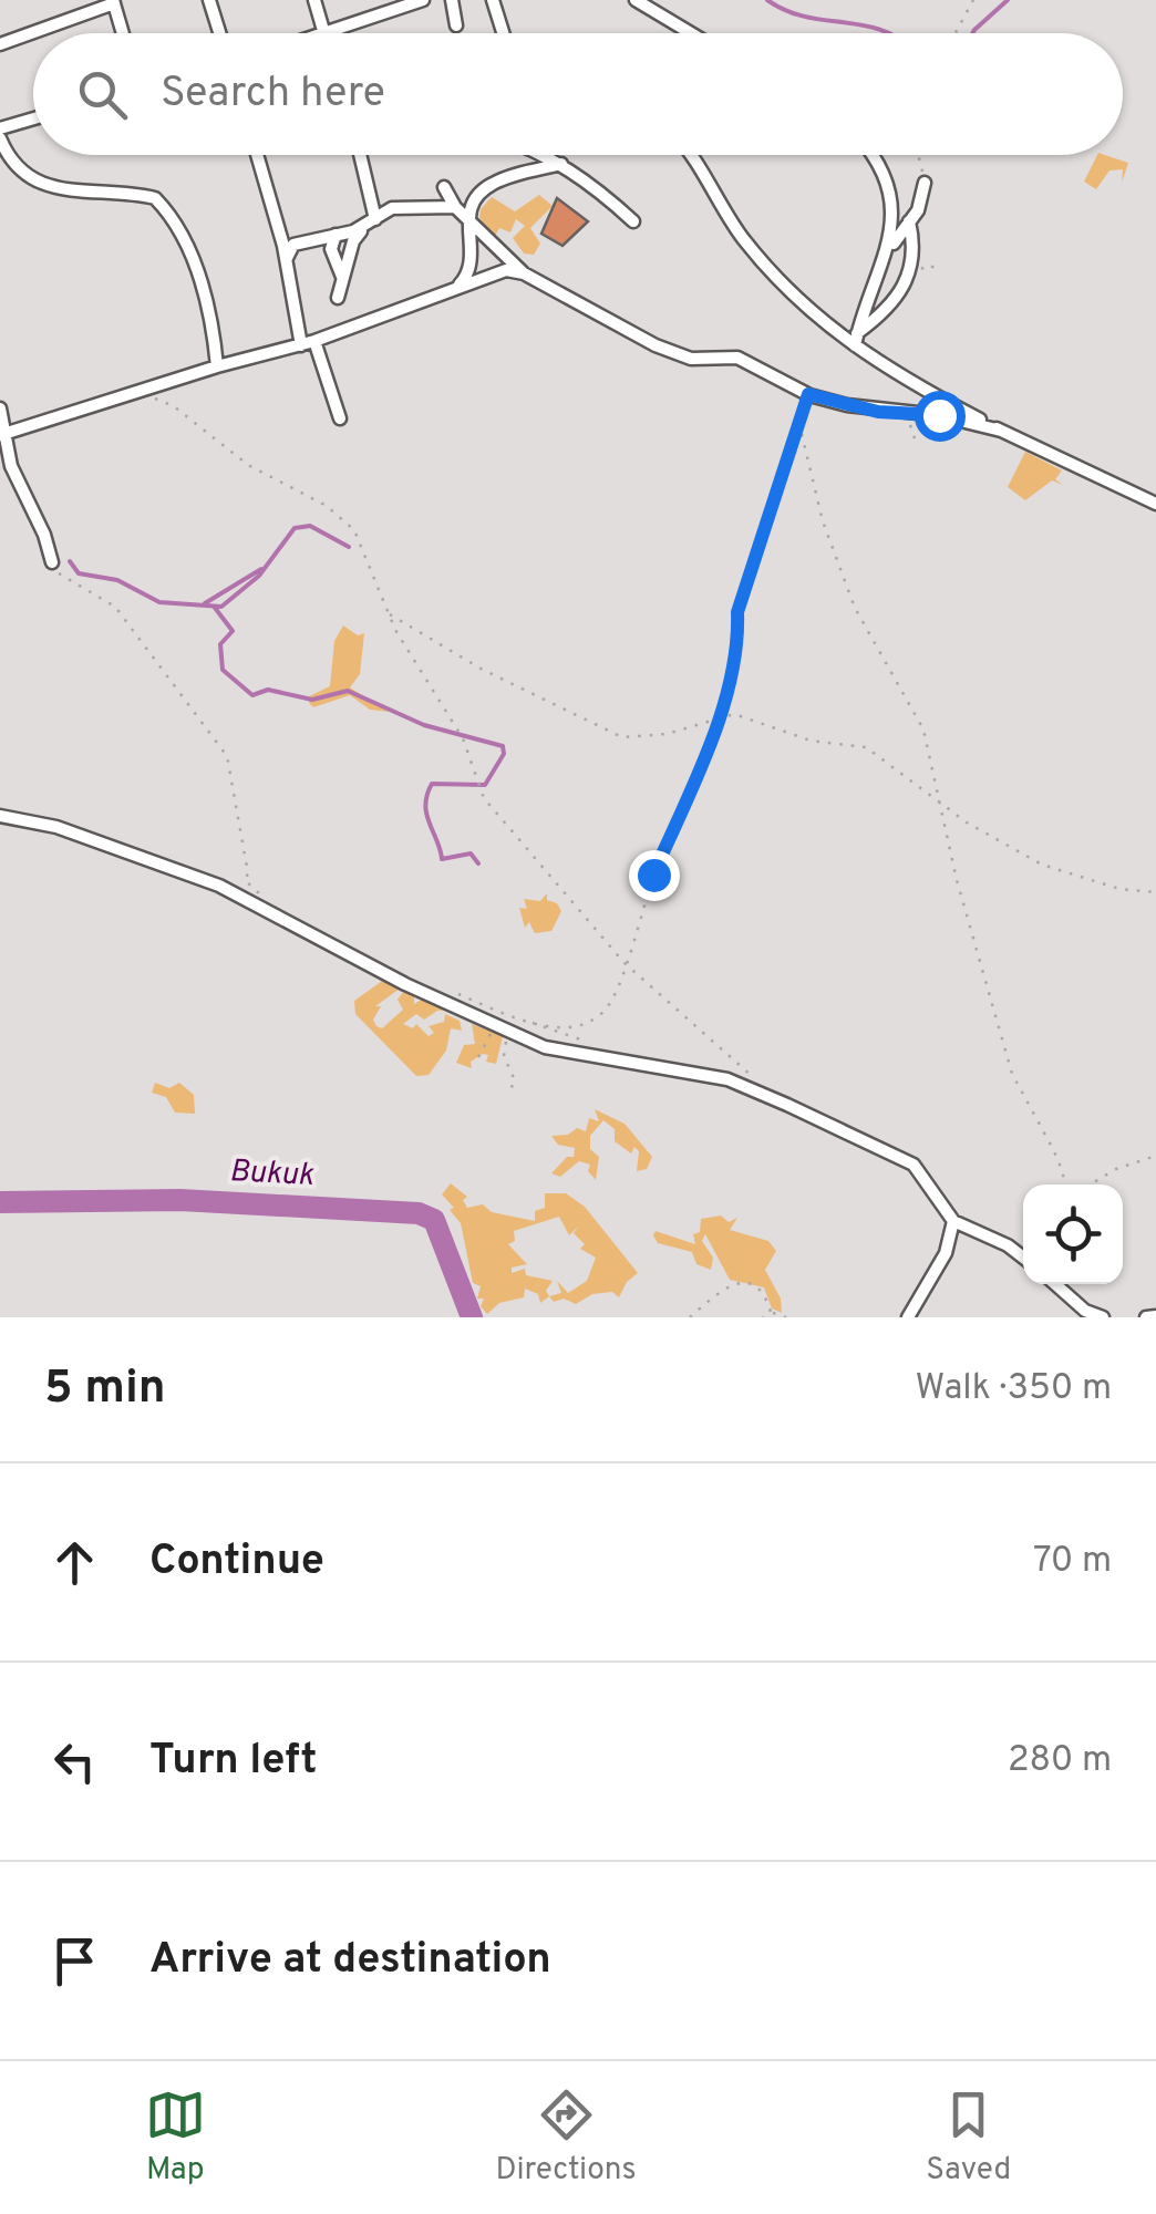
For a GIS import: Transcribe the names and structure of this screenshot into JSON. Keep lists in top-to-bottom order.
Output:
{
  "water": ["Bukuk"],
  "page": {
    "search": "Search here",
    "heading": ["5 min", "Walk · 350 m"],
    "list": [
      ["Continue", "70 m"],
      ["Turn left", "280 m"],
      "Arrive at destination"
    ],
    "nav": ["Map", "Directions", "Saved"]
  }
}
